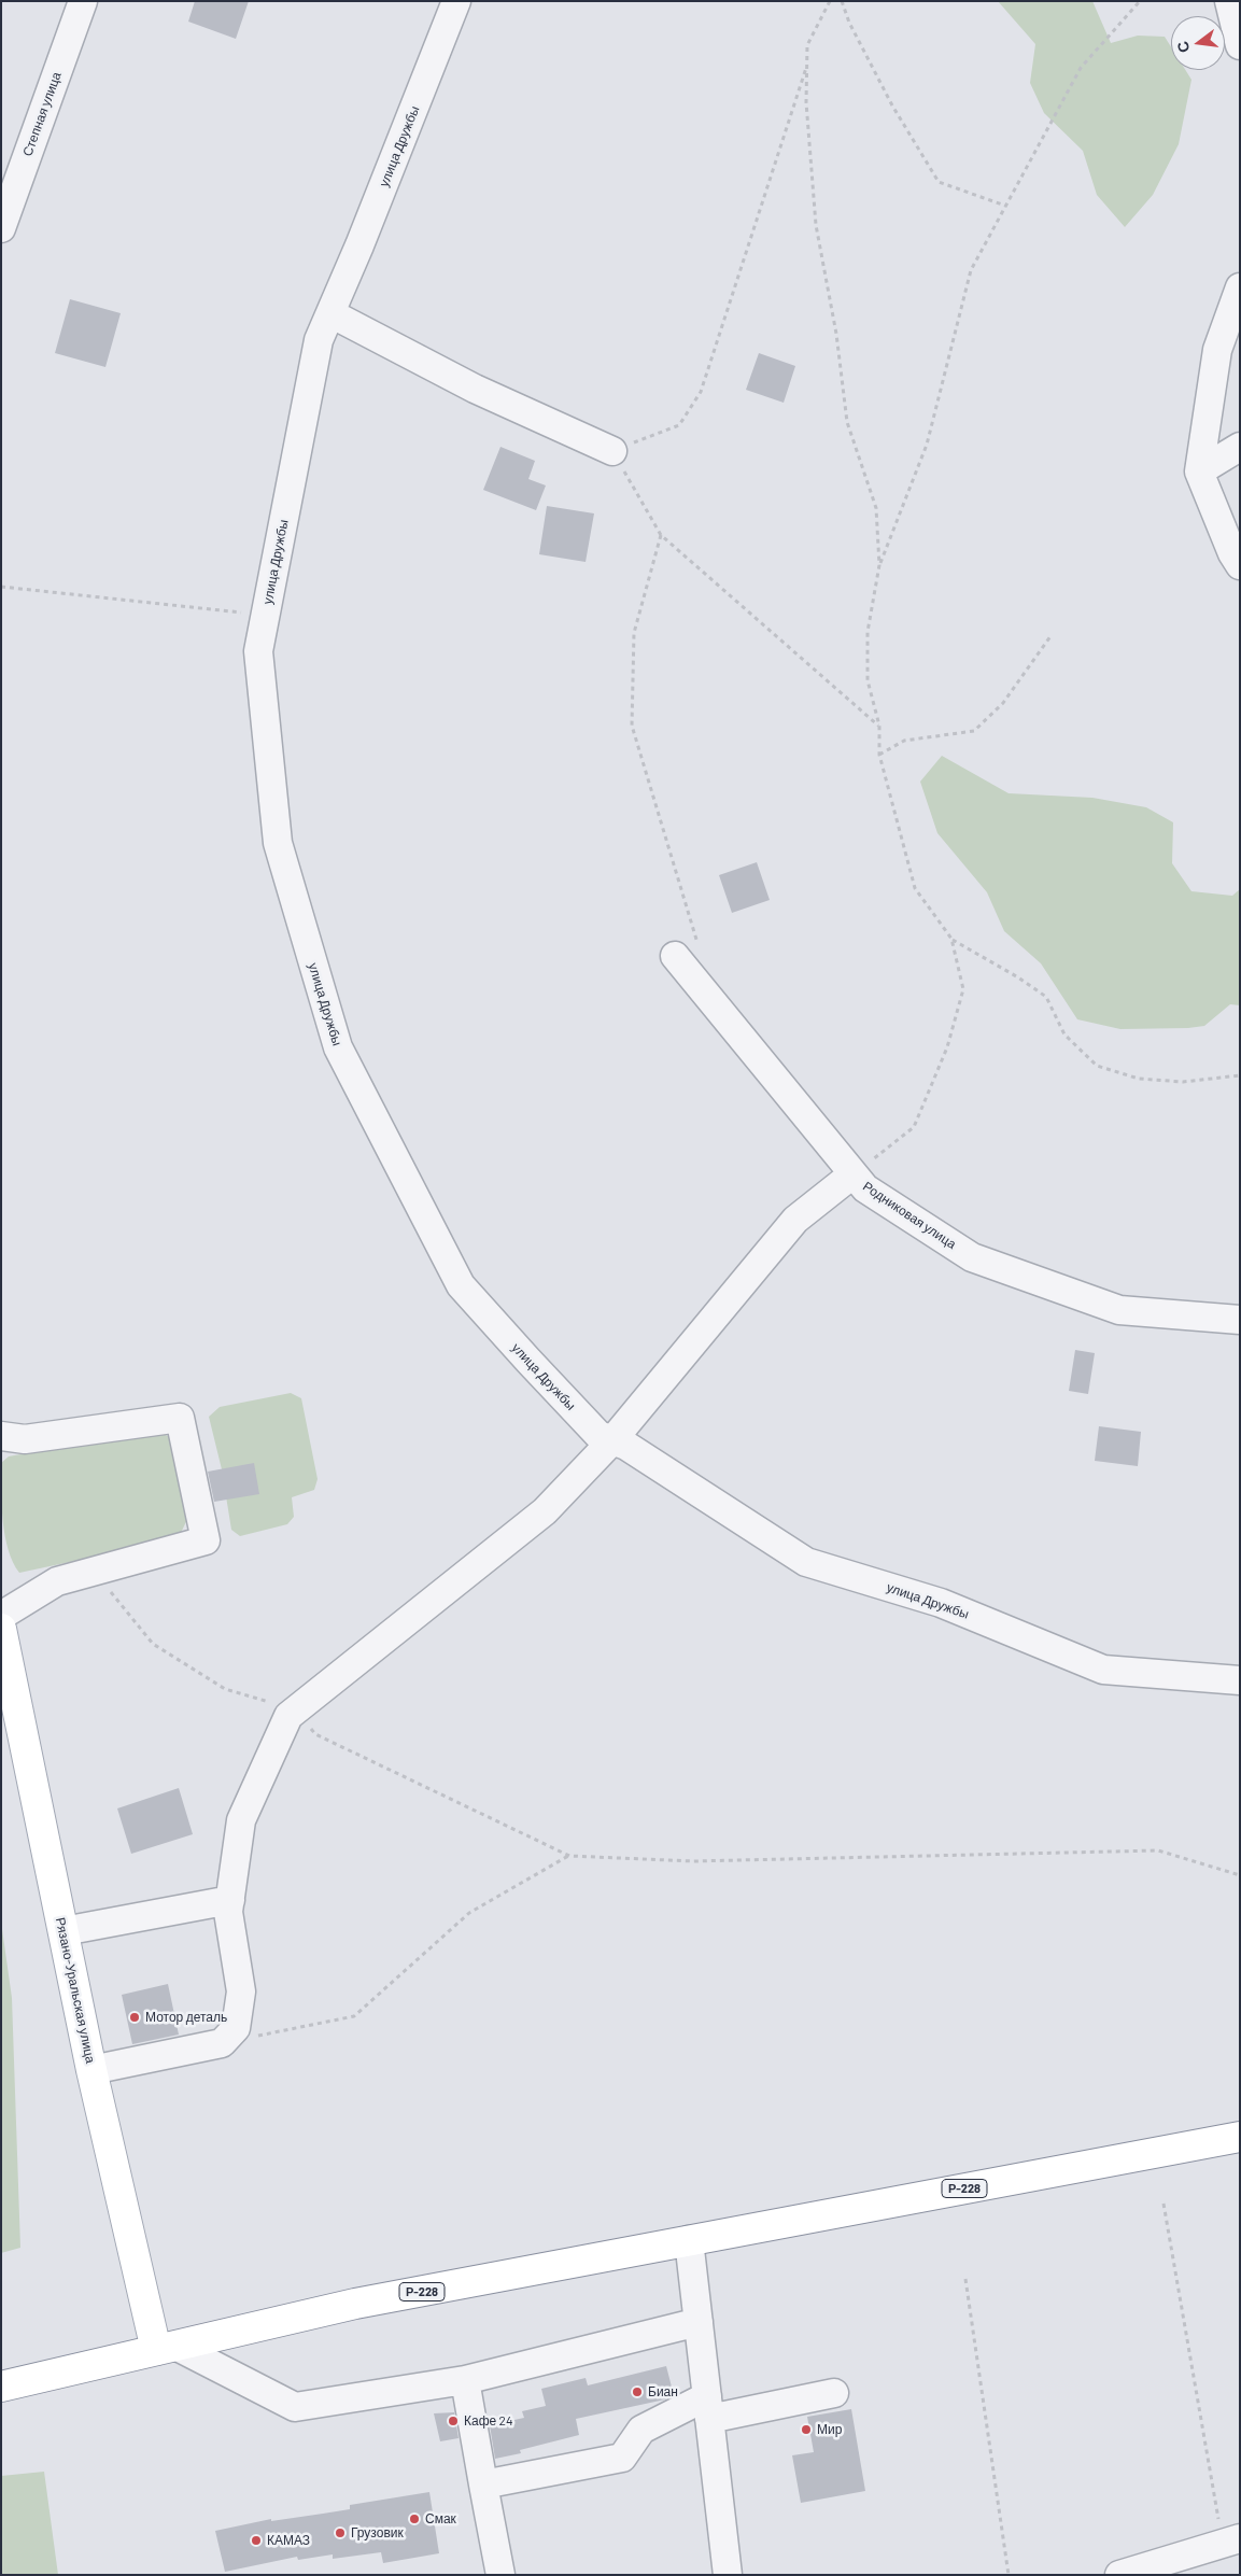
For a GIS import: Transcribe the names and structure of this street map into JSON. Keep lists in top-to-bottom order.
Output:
{
  "streets": {
    "main road": ["Рязано-Уральская улица", "Р-228"],
    "street": ["Степная улица", "улица Дружбы", "Родниковая улица"]
  },
  "crossings": [
    ["Рязано-Уральская улица", "Р-228"]
  ],
  "places": [
    "Мотор деталь",
    "Биан",
    "Кафе 24",
    "Мир",
    "Смак",
    "Грузовик",
    "КАМАЗ"
  ],
  "north": "left"
}
